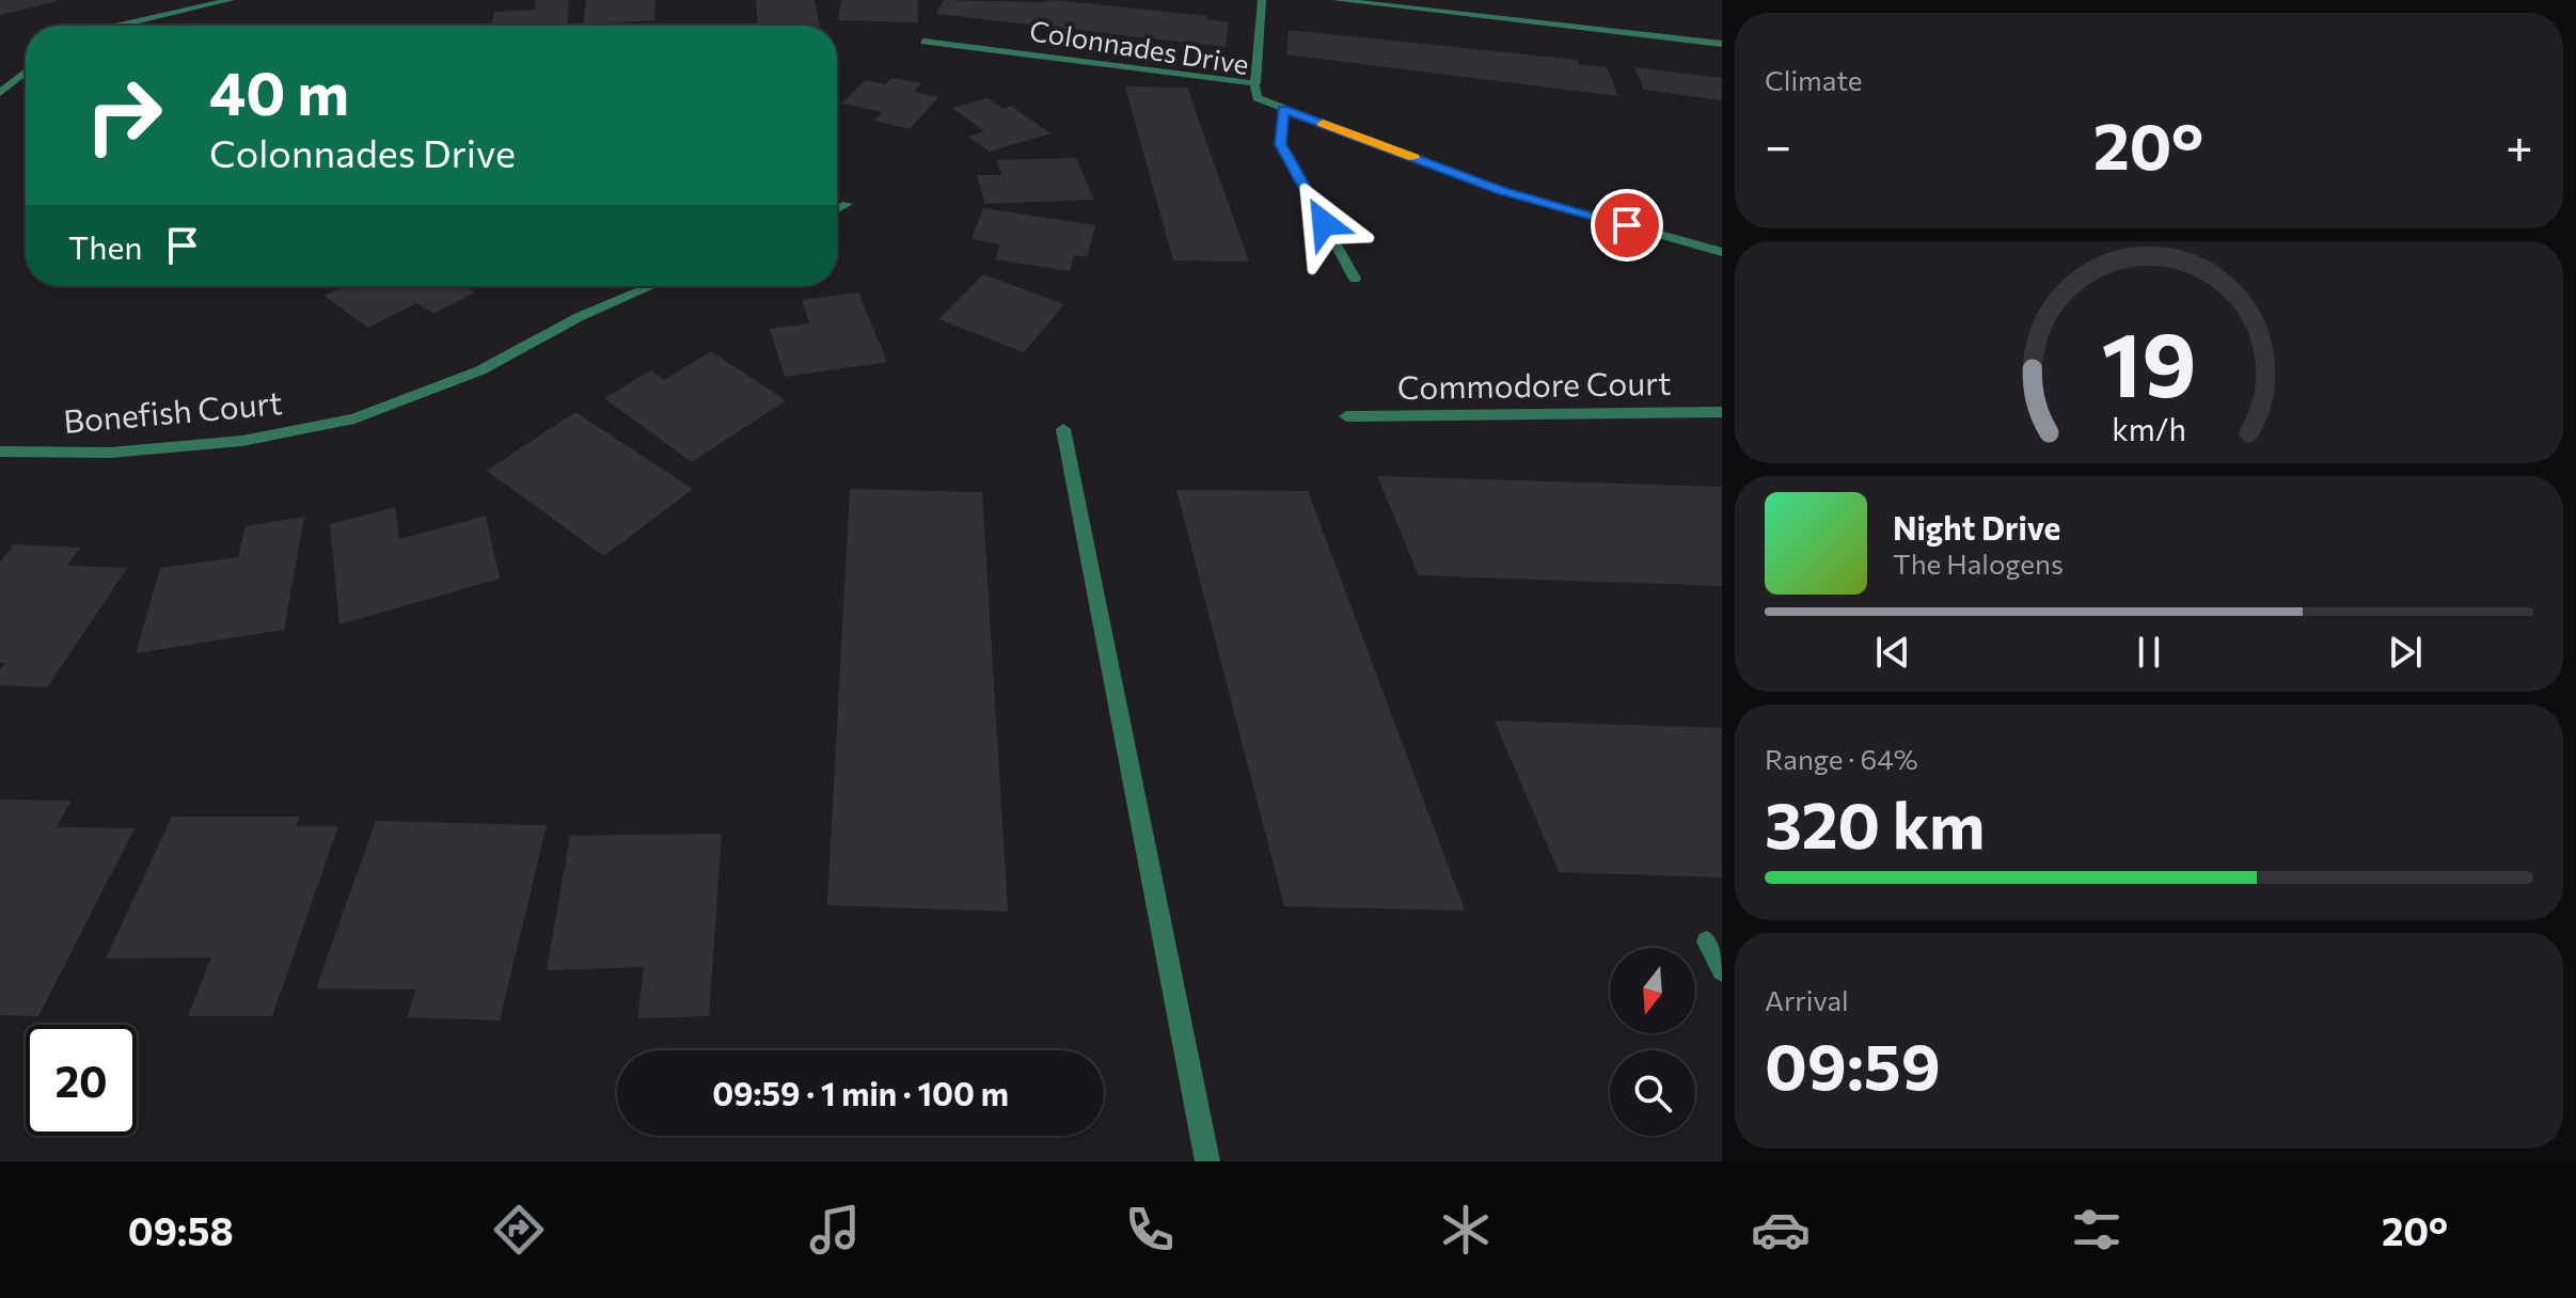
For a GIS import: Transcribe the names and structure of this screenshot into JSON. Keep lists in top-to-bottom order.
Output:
{
  "streets": {
    "street": ["Colonnades Drive", "Commodore Court", "Bonefish Court"]
  },
  "north": "bottom",
  "page": {
    "tile": [
      "Climate",
      ["Range · 64%", "320 km"],
      ["Arrival", "09:59"]
    ],
    "turn": ["40 m", "Colonnades Drive"],
    "heat": ["−", "20°", "+"],
    "then": "Then",
    "song": ["Night Drive", "The Halogens"],
    "limit": "20",
    "trip": "09:59 · 1 min · 100 m",
    "tabs": ["09:58", "20°"],
    "gauge": ["19", "km/h"]
  }
}
